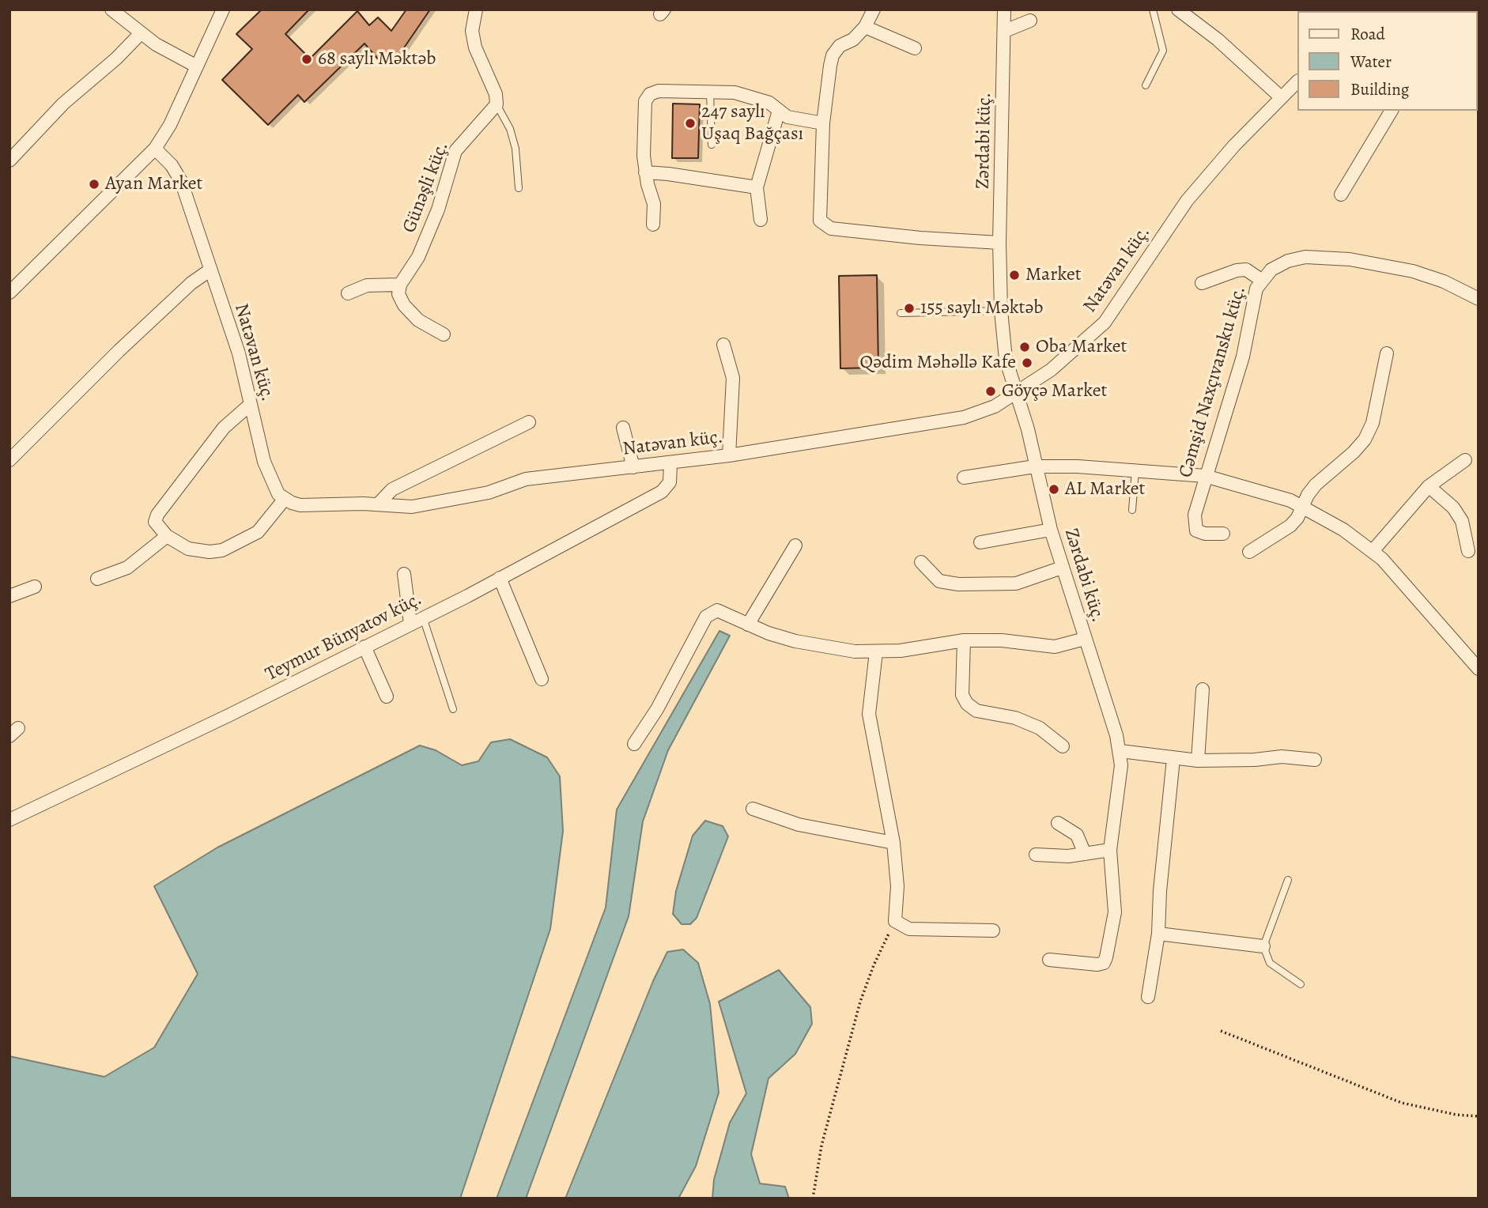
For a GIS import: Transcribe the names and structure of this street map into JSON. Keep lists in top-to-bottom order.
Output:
{
  "streets": {
    "street": [
      "Zərdabi küç.",
      "Günəşli küç.",
      "Natəvan küç.",
      "Cəmşid Naxçıvansku küç.",
      "Teymur Bünyatov küç."
    ]
  },
  "crossings": [
    ["Zərdabi küç.", "Natəvan küç."],
    ["Natəvan küç.", "Teymur Bünyatov küç."]
  ],
  "places": [
    "68 saylı Məktəb",
    "247 saylı Uşaq Bağçası",
    "Ayan Market",
    "Market",
    "155 saylı Məktəb",
    "Oba Market",
    "Qədim Məhəllə Kafe",
    "Göyçə Market",
    "AL Market"
  ],
  "legend": ["Road", "Water", "Building"]
}
